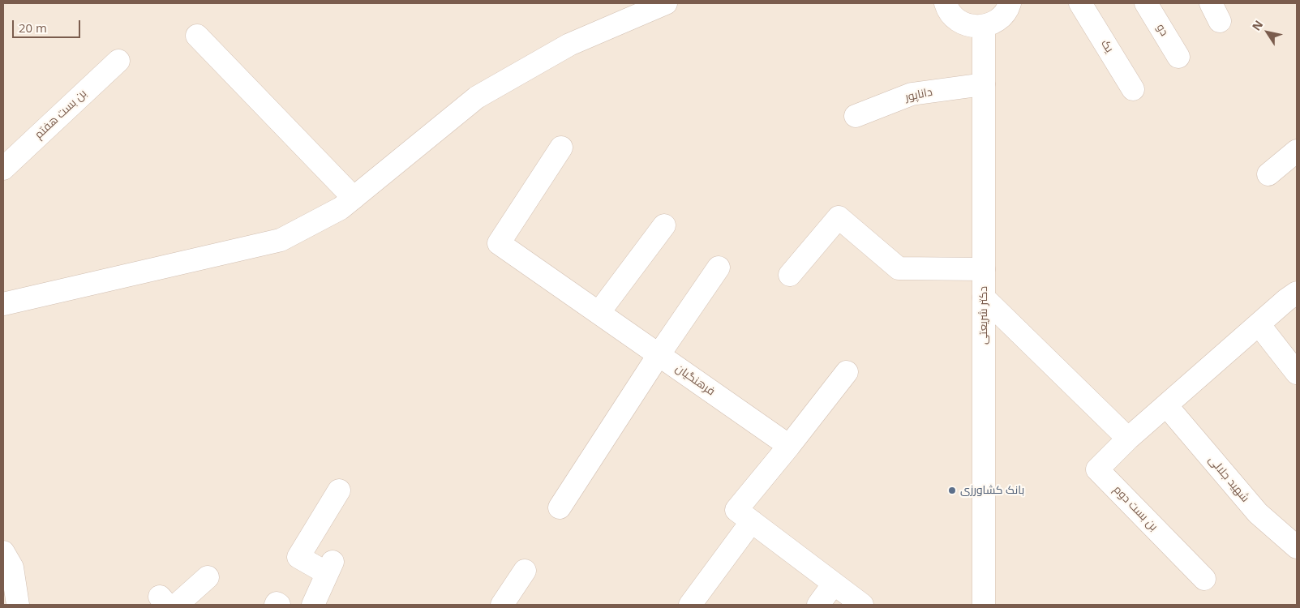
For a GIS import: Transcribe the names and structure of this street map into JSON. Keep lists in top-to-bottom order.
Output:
{
  "streets": {
    "street": [
      "دو",
      "یک",
      "داناپور",
      "بن بست هفتم",
      "دکتر شریعتی",
      "فرهنگیان",
      "شهید جلالی",
      "بن بست دوم"
    ]
  },
  "crossings": [
    ["داناپور", "دکتر شریعتی"]
  ],
  "places": ["بانک کشاورزی"],
  "scale_bar": "20 m",
  "north": "top left"
}
